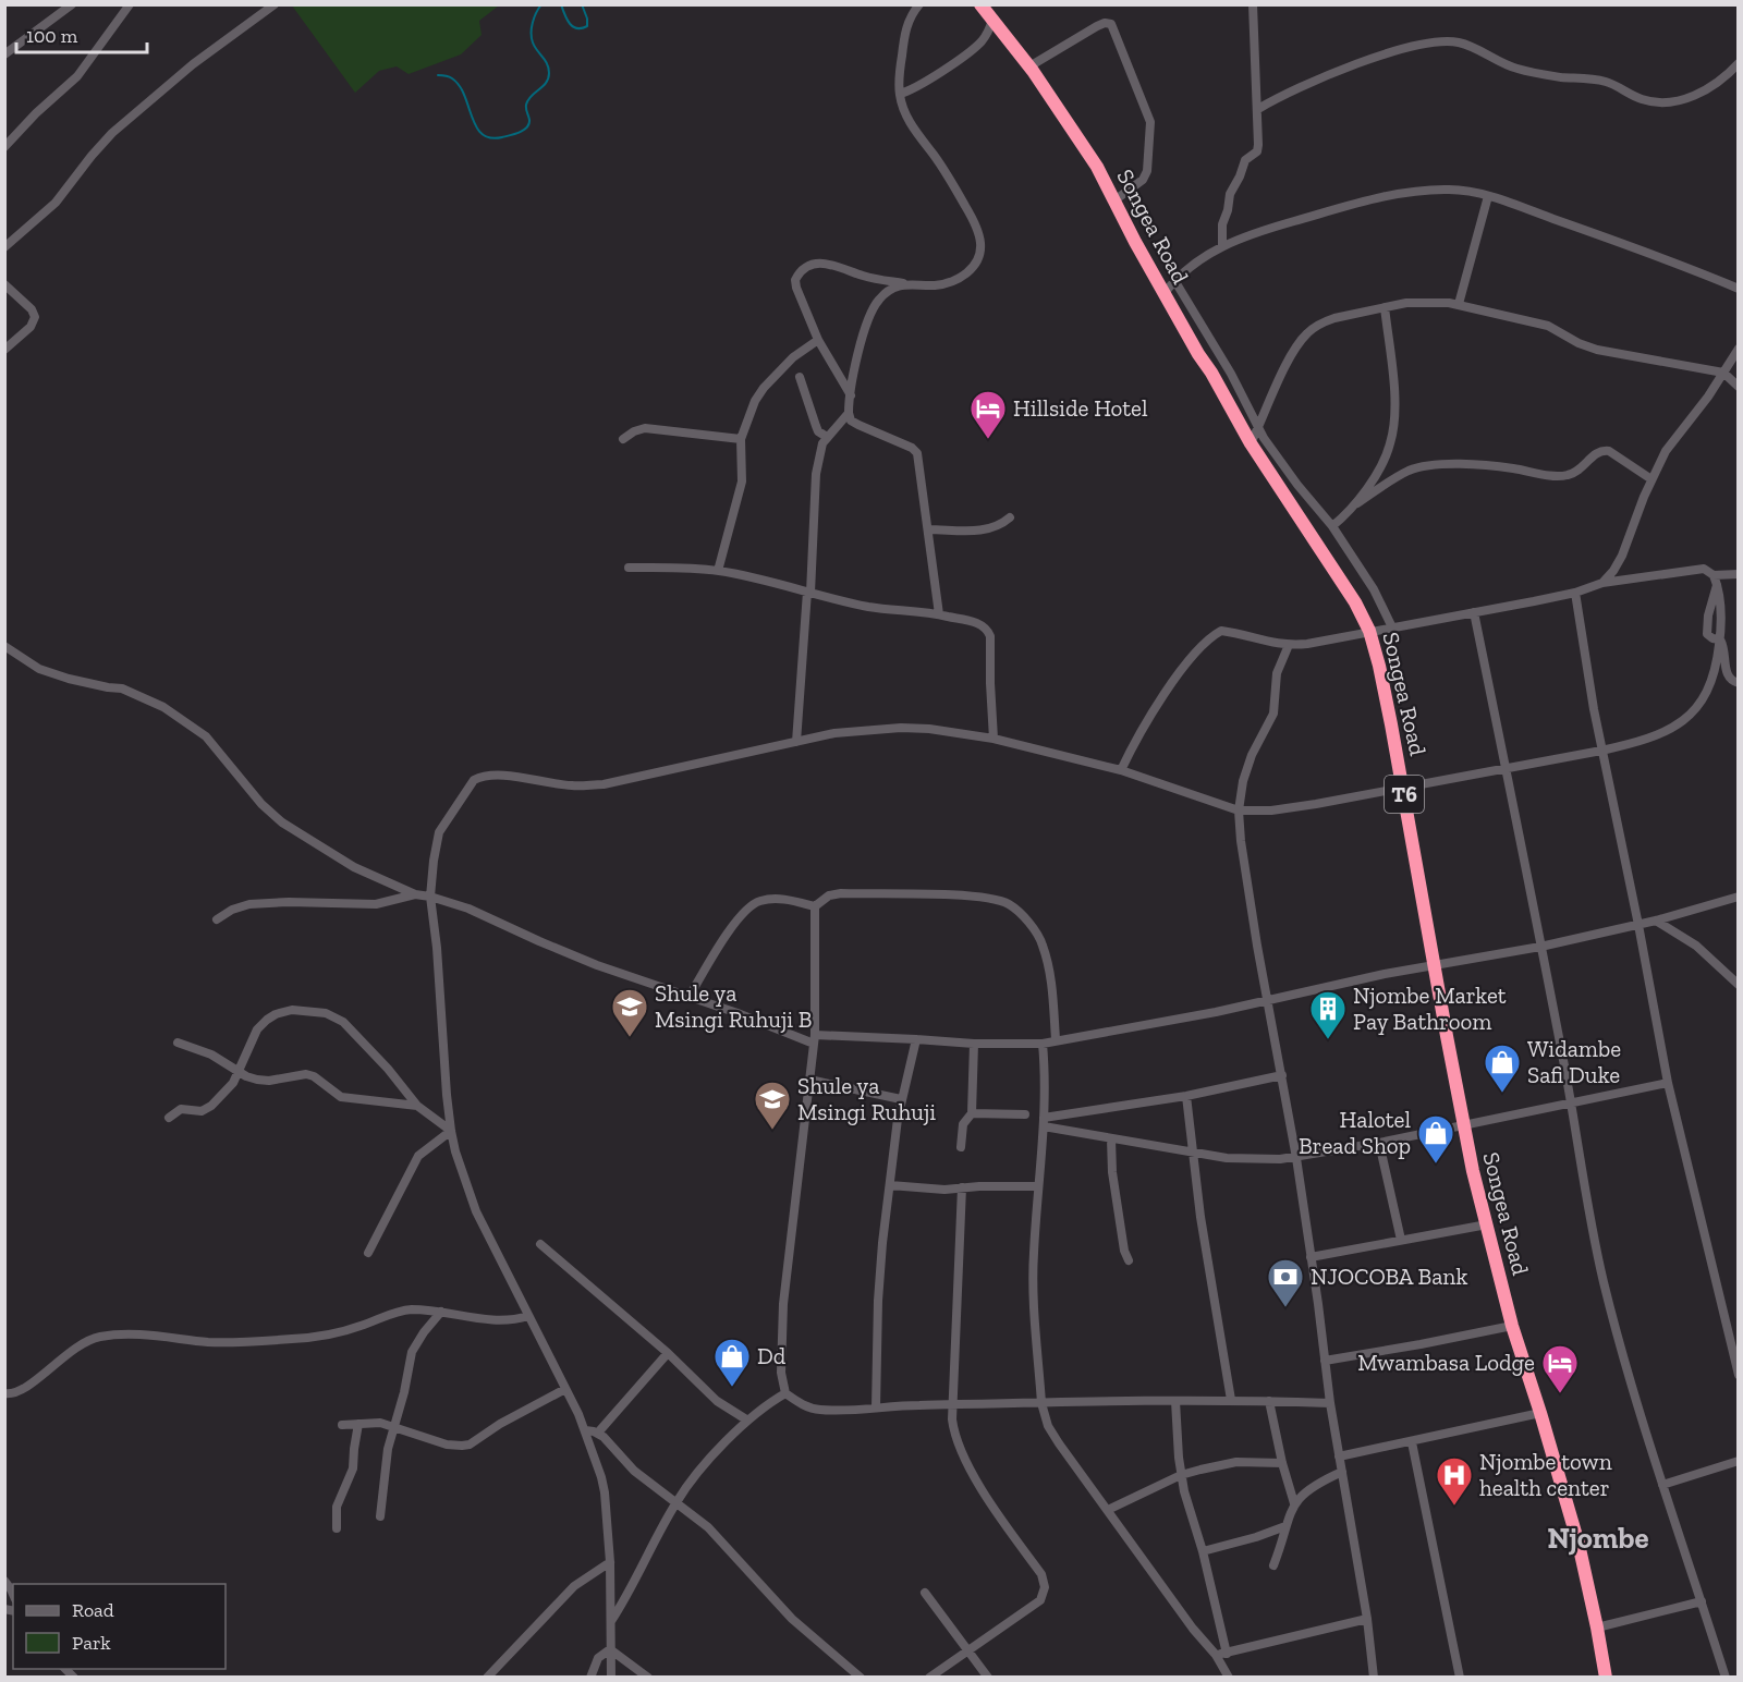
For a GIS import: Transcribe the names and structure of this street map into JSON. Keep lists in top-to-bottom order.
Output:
{
  "streets": {
    "highway": ["Songea Road", "T6"]
  },
  "districts": ["Njombe"],
  "places": {
    "hotel": ["Hillside Hotel", "Mwambasa Lodge"],
    "school or university": ["Shule ya Msingi Ruhuji B", "Shule ya Msingi Ruhuji"],
    "building": ["Njombe Market Pay Bathroom"],
    "shop": ["Widambe Safi Duke", "Halotel Bread Shop", "Dd"],
    "bank": ["NJOCOBA Bank"],
    "hospital": ["Njombe town health center"]
  },
  "legend": ["Road", "Park"],
  "scale_bar": "100 m"
}
